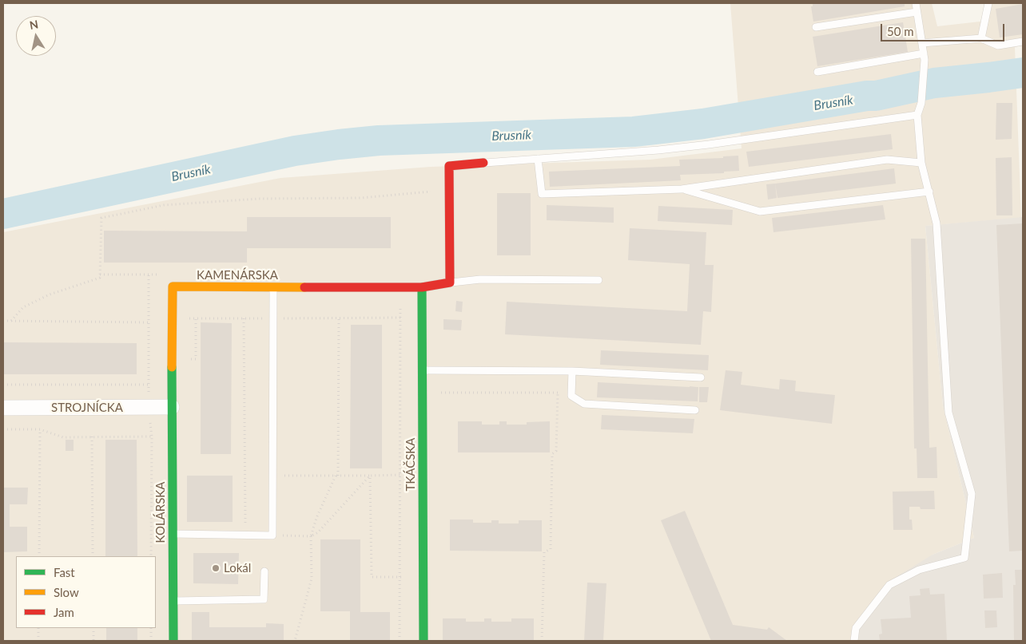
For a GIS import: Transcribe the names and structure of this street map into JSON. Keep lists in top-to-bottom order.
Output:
{
  "streets": {
    "street": [
      "KAMENÁRSKA",
      "STROJNÍCKA",
      "TKÁČSKA",
      "KOLÁRSKA"
    ]
  },
  "crossings": [
    ["KAMENÁRSKA", "STROJNÍCKA"],
    ["KAMENÁRSKA", "TKÁČSKA"],
    ["KAMENÁRSKA", "KOLÁRSKA"],
    ["STROJNÍCKA", "KOLÁRSKA"]
  ],
  "water": ["Brusník"],
  "places": ["Lokál"],
  "legend": ["Fast", "Slow", "Jam"],
  "scale_bar": "50 m",
  "north": "top"
}
